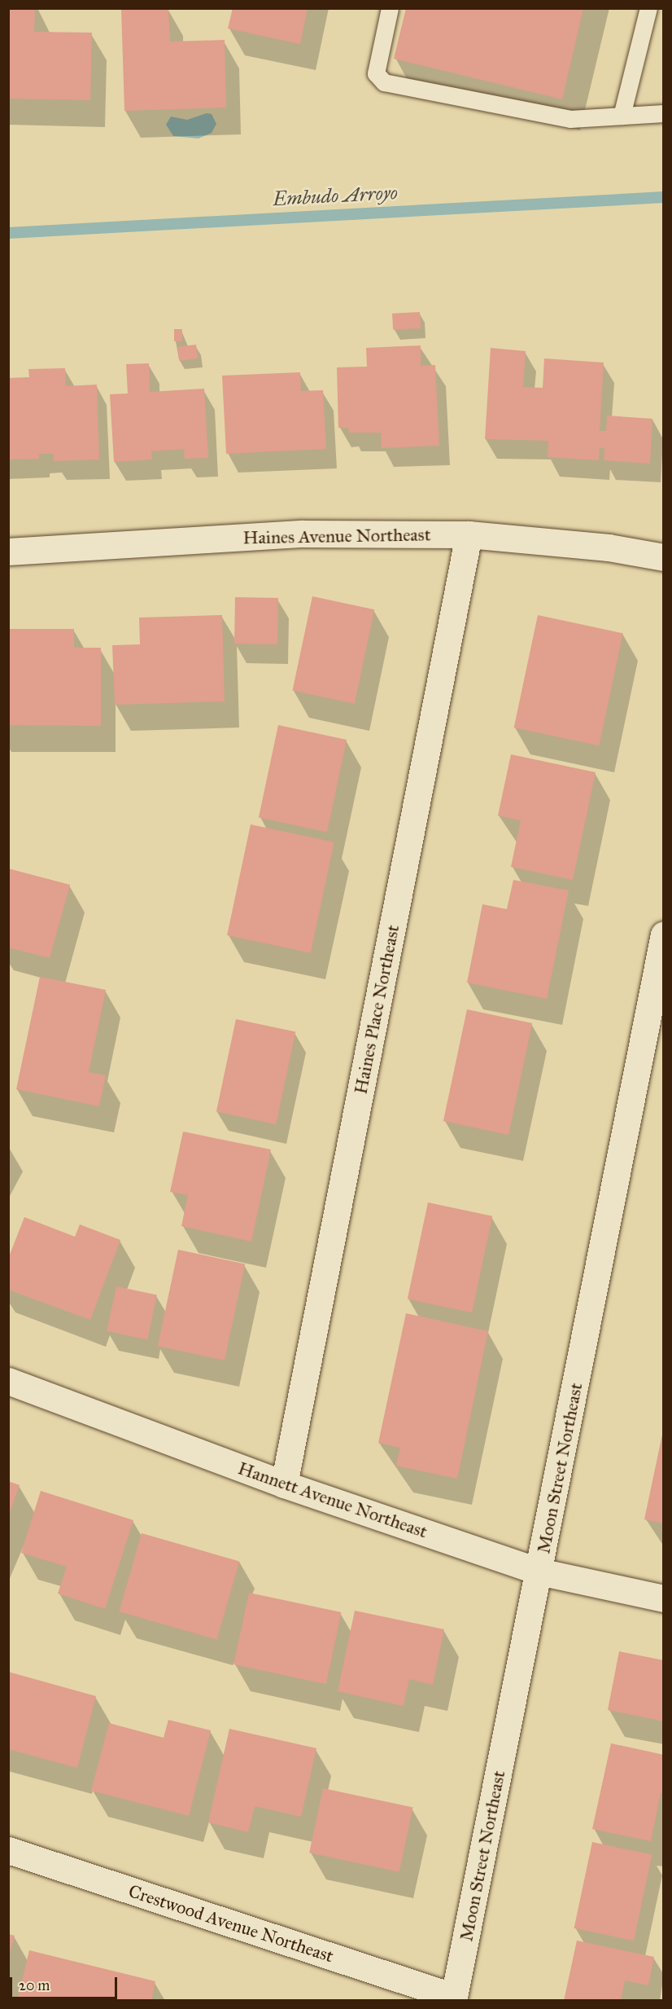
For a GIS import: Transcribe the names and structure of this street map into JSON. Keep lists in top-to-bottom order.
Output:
{
  "streets": {
    "street": [
      "Haines Avenue Northeast",
      "Haines Place Northeast",
      "Moon Street Northeast",
      "Hannett Avenue Northeast",
      "Crestwood Avenue Northeast"
    ]
  },
  "crossings": [
    ["Haines Avenue Northeast", "Haines Place Northeast"],
    ["Haines Place Northeast", "Hannett Avenue Northeast"],
    ["Moon Street Northeast", "Hannett Avenue Northeast"],
    ["Moon Street Northeast", "Crestwood Avenue Northeast"]
  ],
  "water": ["Embudo Arroyo"],
  "scale_bar": "20 m"
}
